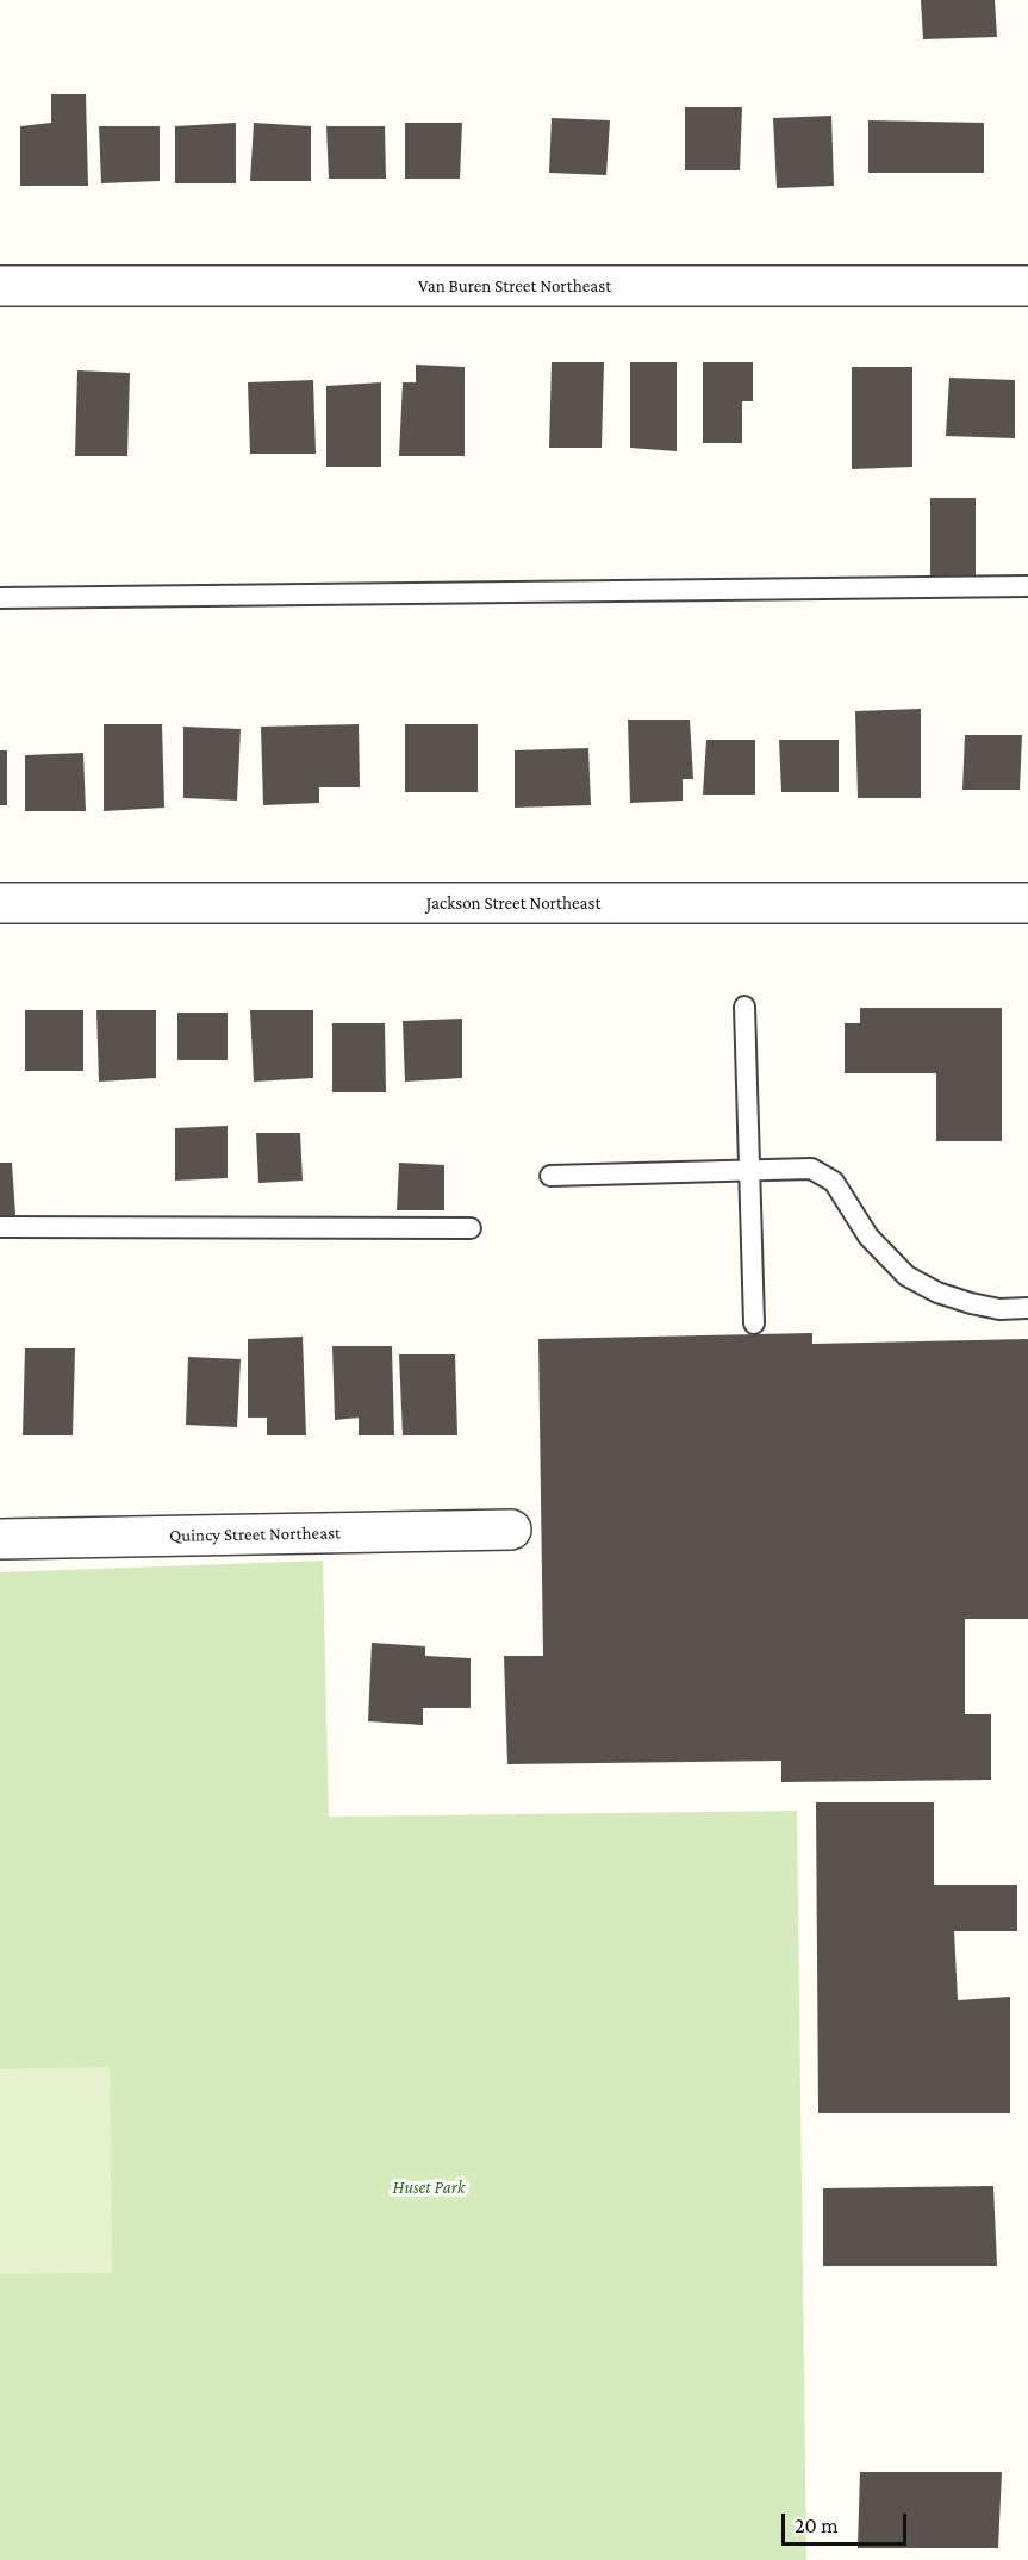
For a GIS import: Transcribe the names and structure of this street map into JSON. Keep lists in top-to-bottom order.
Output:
{
  "streets": {
    "street": ["Van Buren Street Northeast", "Jackson Street Northeast", "Quincy Street Northeast"]
  },
  "parks": ["Huset Park"],
  "scale_bar": "20 m"
}
